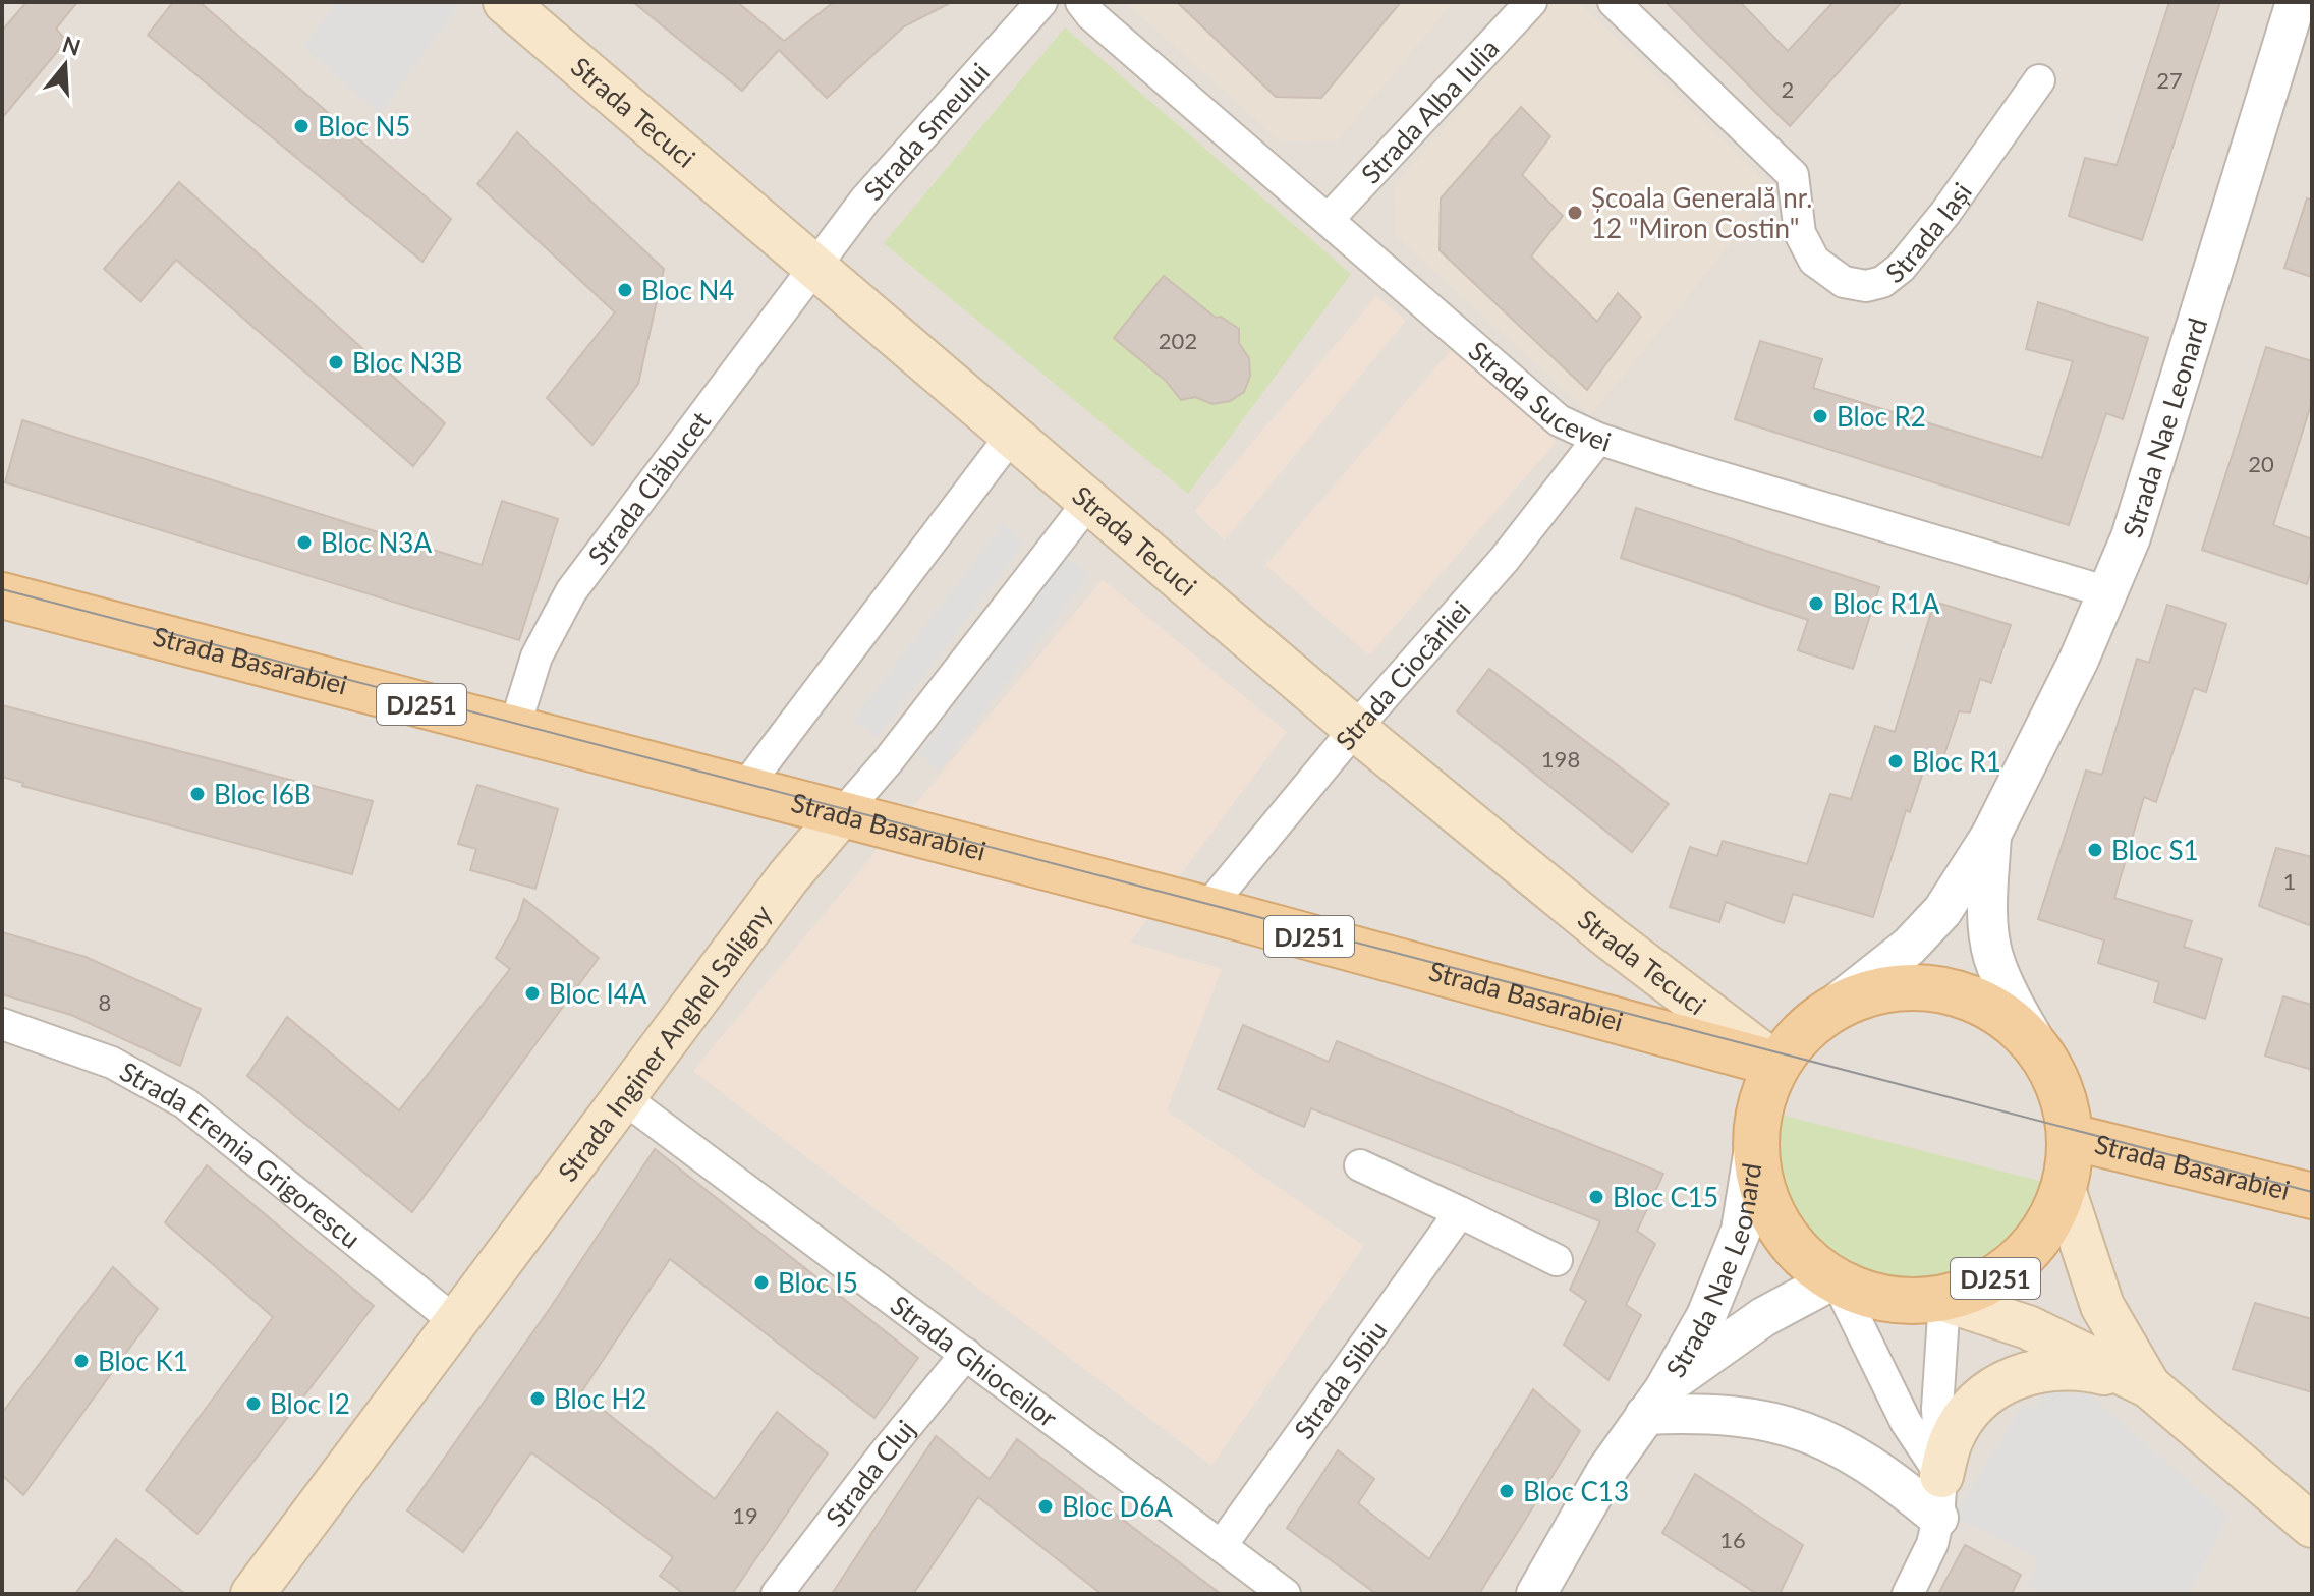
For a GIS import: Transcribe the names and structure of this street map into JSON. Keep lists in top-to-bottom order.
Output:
{
  "streets": {
    "main road": [
      "Strada Tecuci",
      "Strada Basarabiei",
      "DJ251",
      "Strada Inginer Anghel Saligny"
    ],
    "street": [
      "Strada Alba Iulia",
      "Strada Smeului",
      "Strada Iași",
      "Strada Sucevei",
      "Strada Nae Leonard",
      "Strada Clăbucet",
      "Strada Ciocârliei",
      "Strada Eremia Grigorescu",
      "Strada Ghioceilor",
      "Strada Sibiu",
      "Strada Cluj"
    ]
  },
  "crossings": [
    ["Strada Alba Iulia", "Strada Sucevei"],
    ["Strada Tecuci", "Strada Smeului"],
    ["Strada Tecuci", "Strada Clăbucet"],
    ["Strada Tecuci", "Strada Basarabiei"],
    ["Strada Tecuci", "Strada Ciocârliei"],
    ["Strada Tecuci", "DJ251"],
    ["Strada Tecuci", "Strada Inginer Anghel Saligny"],
    ["Strada Smeului", "Strada Clăbucet"],
    ["Strada Sucevei", "Strada Nae Leonard"],
    ["Strada Sucevei", "Strada Ciocârliei"],
    ["Strada Nae Leonard", "DJ251"],
    ["Strada Clăbucet", "Strada Basarabiei"],
    ["Strada Basarabiei", "Strada Ciocârliei"],
    ["Strada Basarabiei", "DJ251"],
    ["Strada Basarabiei", "Strada Inginer Anghel Saligny"],
    ["Strada Inginer Anghel Saligny", "Strada Eremia Grigorescu"],
    ["Strada Inginer Anghel Saligny", "Strada Ghioceilor"],
    ["Strada Ghioceilor", "Strada Sibiu"],
    ["Strada Ghioceilor", "Strada Cluj"]
  ],
  "places": [
    "Bloc N5",
    "Școala Generală nr. 12 \"Miron Costin\"",
    "Bloc N4",
    "Bloc N3B",
    "Bloc R2",
    "Bloc N3A",
    "Bloc R1A",
    "Bloc R1",
    "Bloc I6B",
    "Bloc S1",
    "Bloc I4A",
    "Bloc C15",
    "Bloc I5",
    "Bloc K1",
    "Bloc H2",
    "Bloc I2",
    "Bloc C13",
    "Bloc D6A"
  ],
  "house_numbers": [
    "27",
    "2",
    "202",
    "20",
    "198",
    "1",
    "8",
    "19",
    "16"
  ],
  "north": "top"
}
